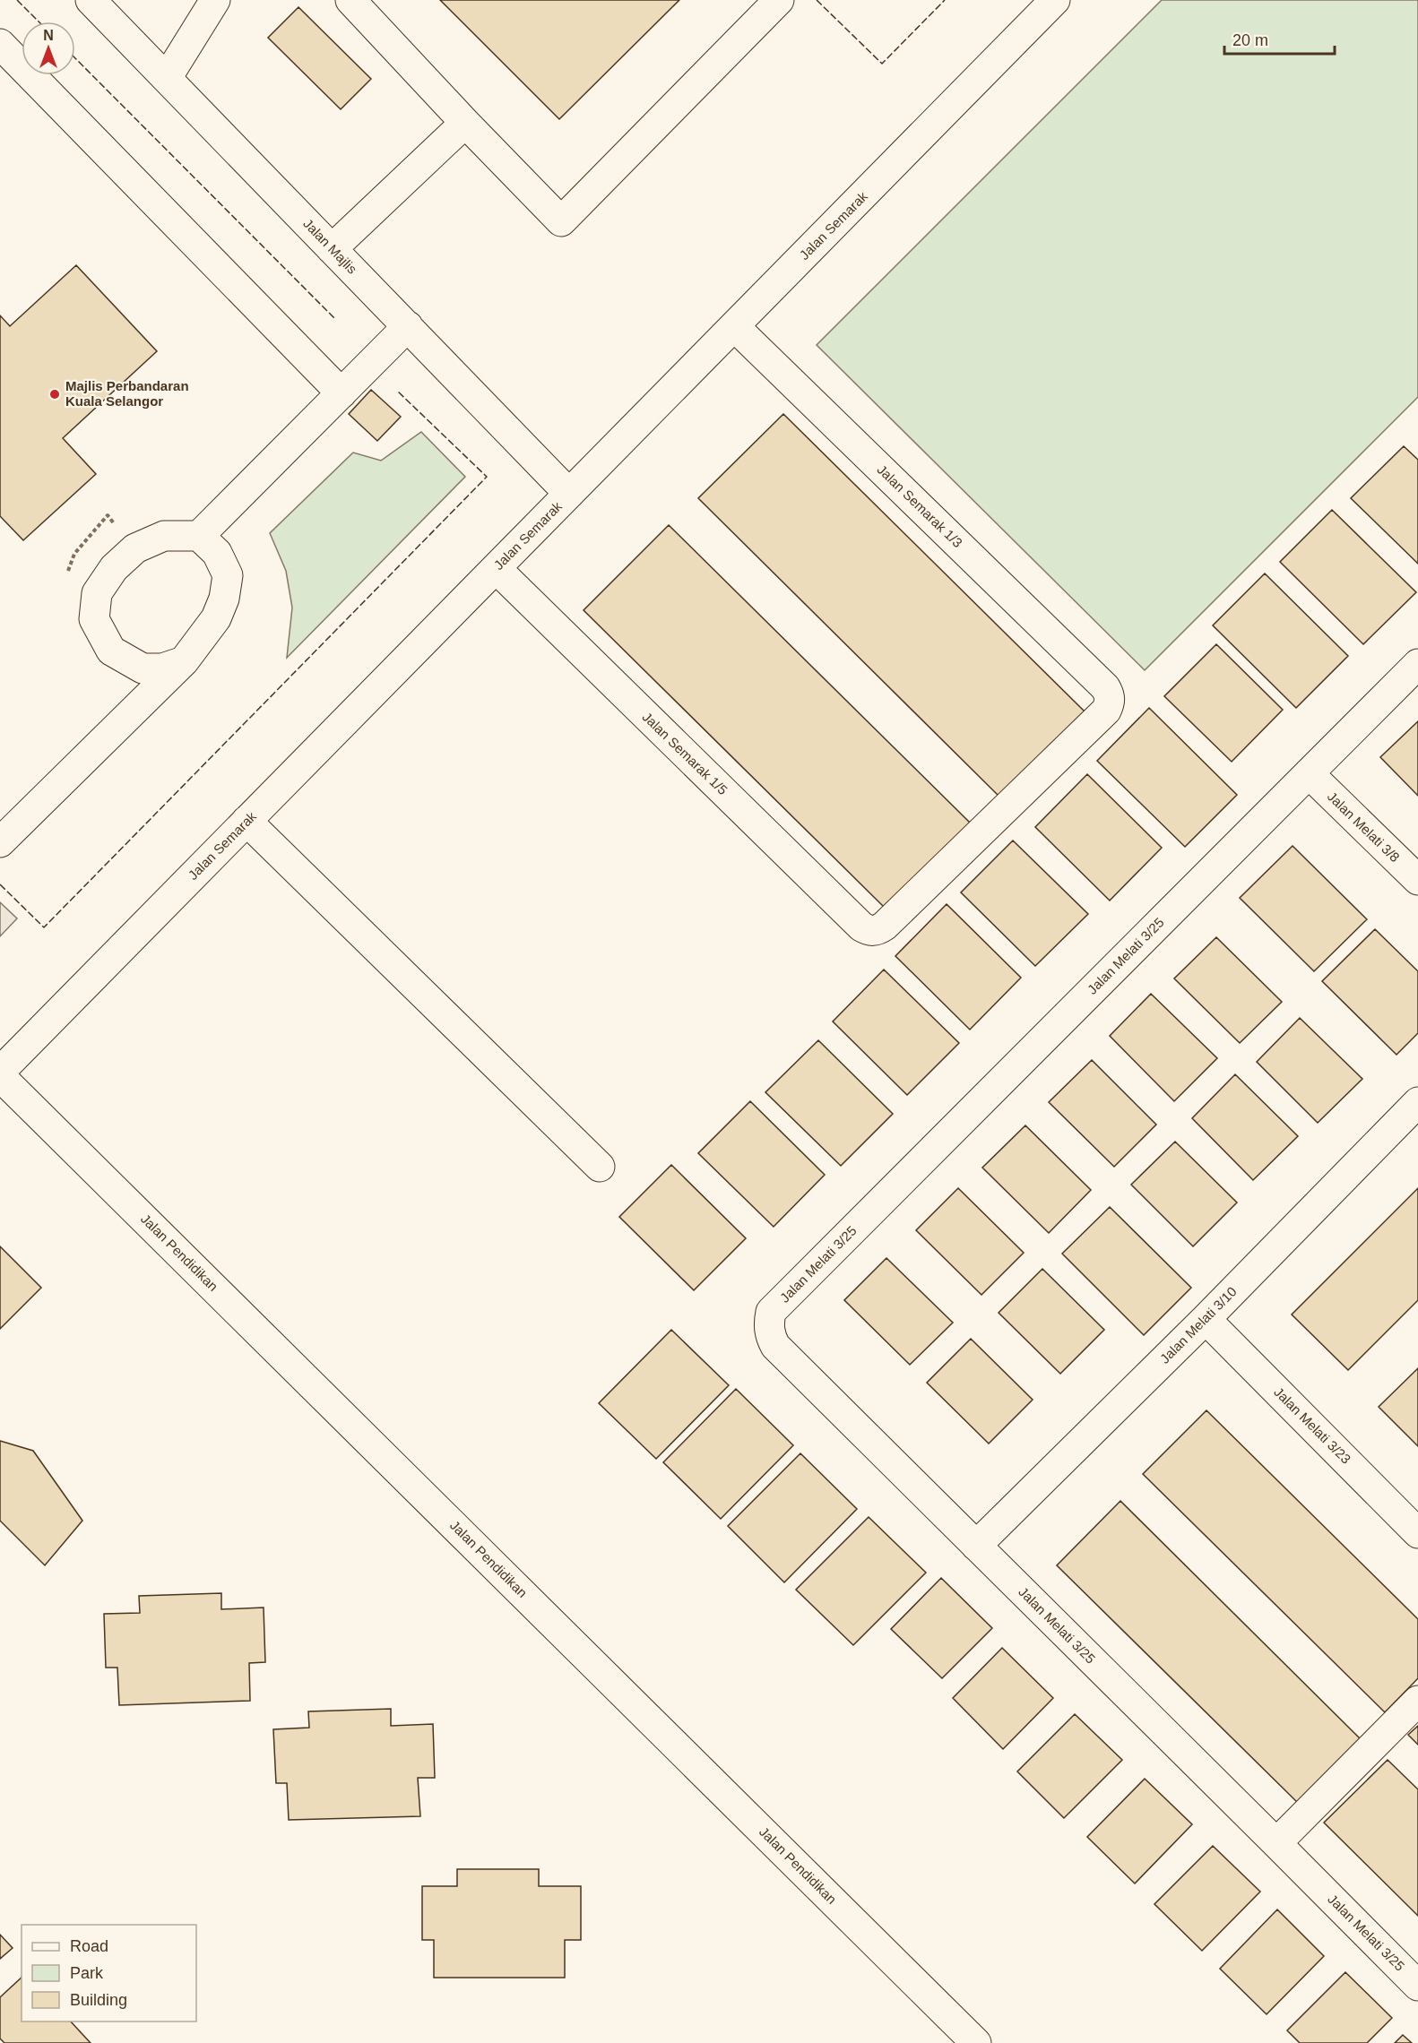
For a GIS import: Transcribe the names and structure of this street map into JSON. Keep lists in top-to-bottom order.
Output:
{
  "streets": {
    "street": [
      "Jalan Semarak",
      "Jalan Majlis",
      "Jalan Semarak 1/3",
      "Jalan Semarak 1/5",
      "Jalan Melati 3/8",
      "Jalan Melati 3/25",
      "Jalan Pendidikan",
      "Jalan Melati 3/10",
      "Jalan Melati 3/23"
    ]
  },
  "crossings": [
    ["Jalan Semarak", "Jalan Majlis"],
    ["Jalan Semarak", "Jalan Semarak 1/3"],
    ["Jalan Semarak", "Jalan Semarak 1/5"],
    ["Jalan Semarak 1/3", "Jalan Semarak 1/5"],
    ["Jalan Melati 3/8", "Jalan Melati 3/25"],
    ["Jalan Melati 3/25", "Jalan Melati 3/10"],
    ["Jalan Melati 3/10", "Jalan Melati 3/23"]
  ],
  "places": ["Majlis Perbandaran Kuala Selangor"],
  "legend": ["Road", "Park", "Building"],
  "scale_bar": "20 m",
  "north": "top"
}
